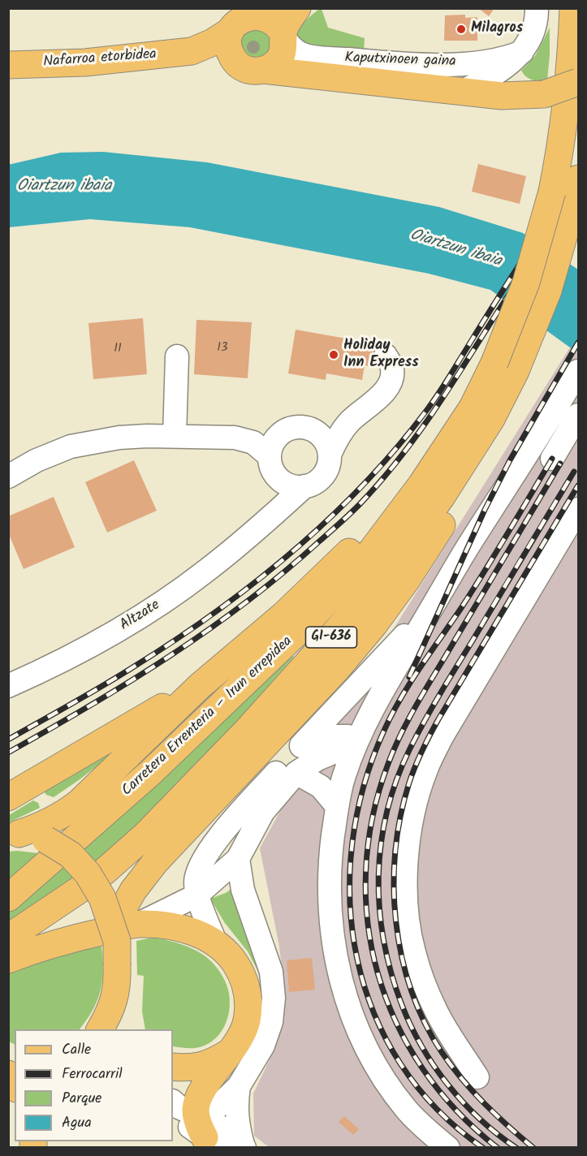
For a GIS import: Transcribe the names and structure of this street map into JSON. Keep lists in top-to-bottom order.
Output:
{
  "streets": {
    "main road": ["Nafarroa etorbidea", "GI-636", "Carretera Errenteria – Irun errepidea"],
    "street": ["Kaputxinoen gaina", "Altzate"]
  },
  "crossings": [
    ["Nafarroa etorbidea", "Kaputxinoen gaina"]
  ],
  "water": ["Oiartzun ibaia"],
  "places": ["Milagros", "Holiday Inn Express"],
  "house_numbers": ["13", "11"],
  "legend": [
    "Calle",
    "Ferrocarril",
    "Parque",
    "Agua"
  ]
}
